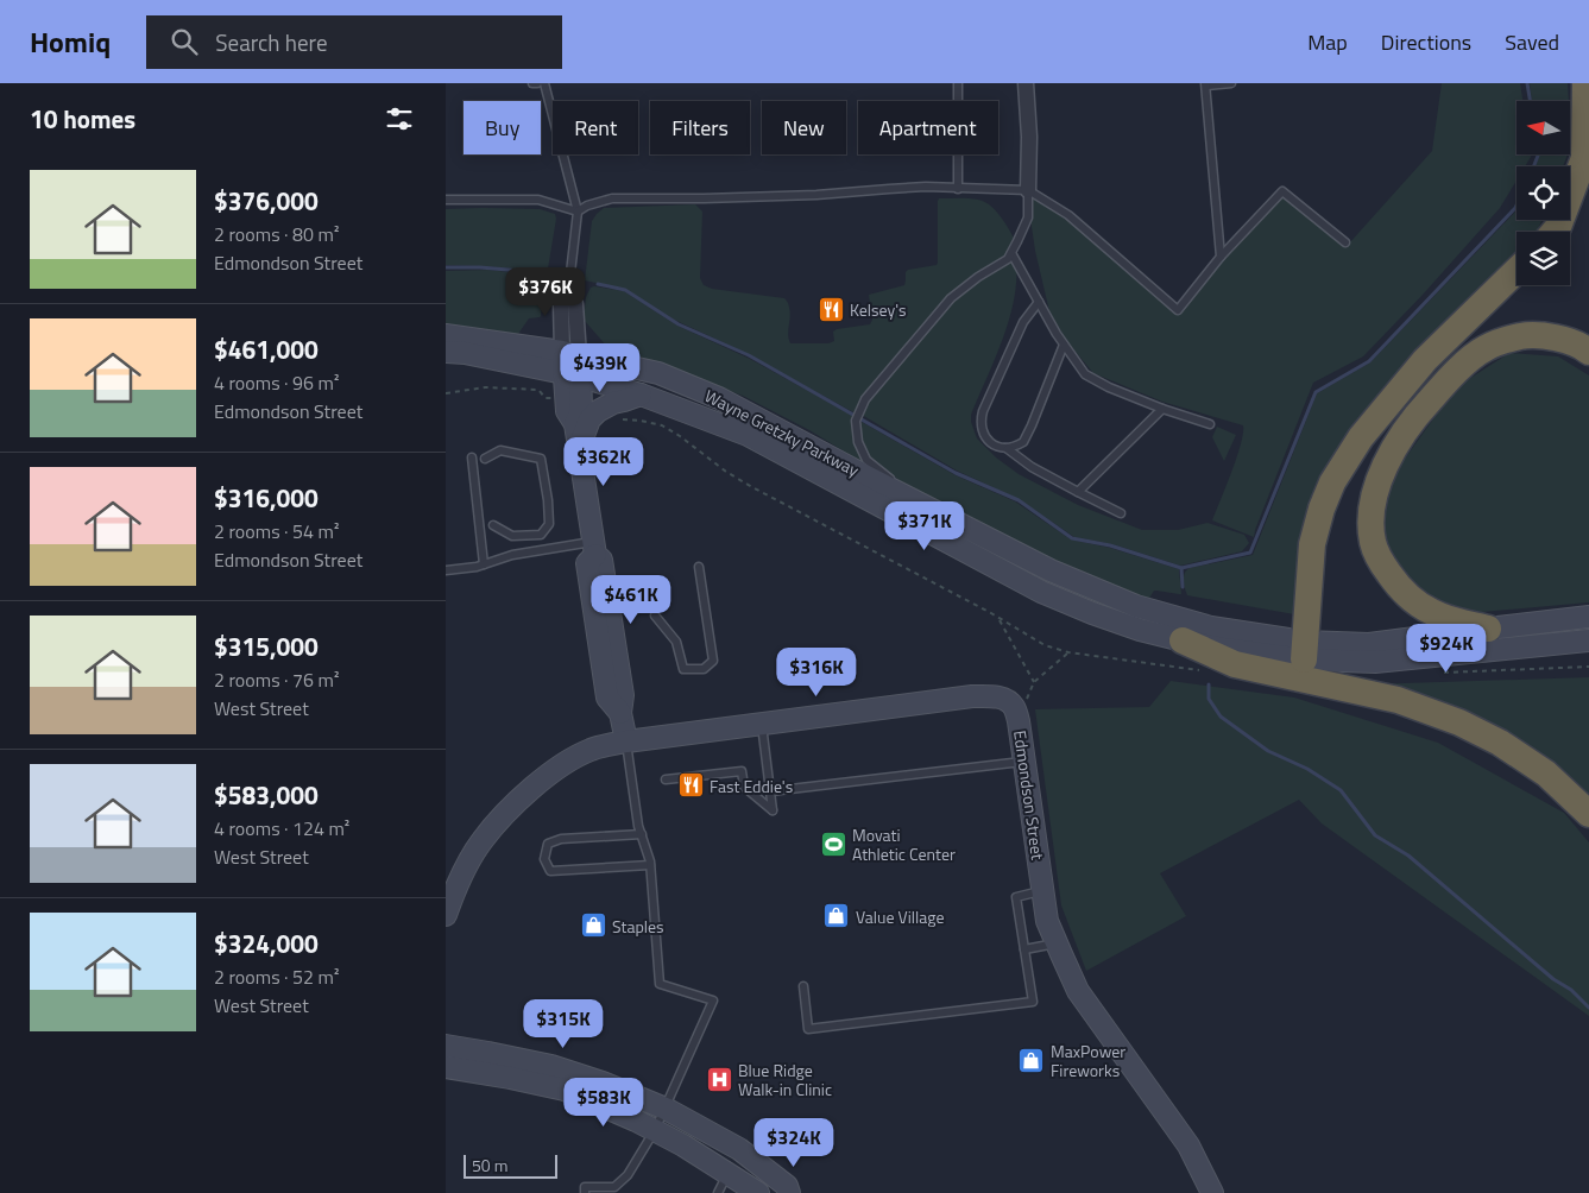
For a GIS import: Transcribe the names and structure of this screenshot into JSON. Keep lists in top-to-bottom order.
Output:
{
  "streets": {
    "main road": ["Wayne Gretzky Parkway", "Edmondson Street"]
  },
  "places": {
    "restaurant": ["Kelsey's", "Fast Eddie's"],
    "sports": ["Movati Athletic Center"],
    "shop": ["Value Village", "Staples", "MaxPower Fireworks"],
    "hospital": ["Blue Ridge Walk-in Clinic"]
  },
  "scale_bar": "50 m",
  "north": "left",
  "page": {
    "header": "Homiq",
    "search": "Search here",
    "nav": ["Map", "Directions", "Saved"],
    "heading": "10 homes",
    "chip": [
      "Buy",
      "Rent",
      "Filters",
      "New",
      "Apartment"
    ],
    "list": [
      {
        "name": "$376,000",
        "note": "2 rooms · 80 m² · Edmondson Street"
      },
      {
        "name": "$461,000",
        "note": "4 rooms · 96 m² · Edmondson Street"
      },
      {
        "name": "$316,000",
        "note": "2 rooms · 54 m² · Edmondson Street"
      },
      {
        "name": "$315,000",
        "note": "2 rooms · 76 m² · West Street"
      },
      {
        "name": "$583,000",
        "note": "4 rooms · 124 m² · West Street"
      },
      {
        "name": "$324,000",
        "note": "2 rooms · 52 m² · West Street"
      }
    ],
    "price": [
      "$376K",
      "$439K",
      "$362K",
      "$371K",
      "$461K",
      "$924K",
      "$316K",
      "$315K",
      "$583K",
      "$324K"
    ],
    "scale": "50 m"
  }
}
